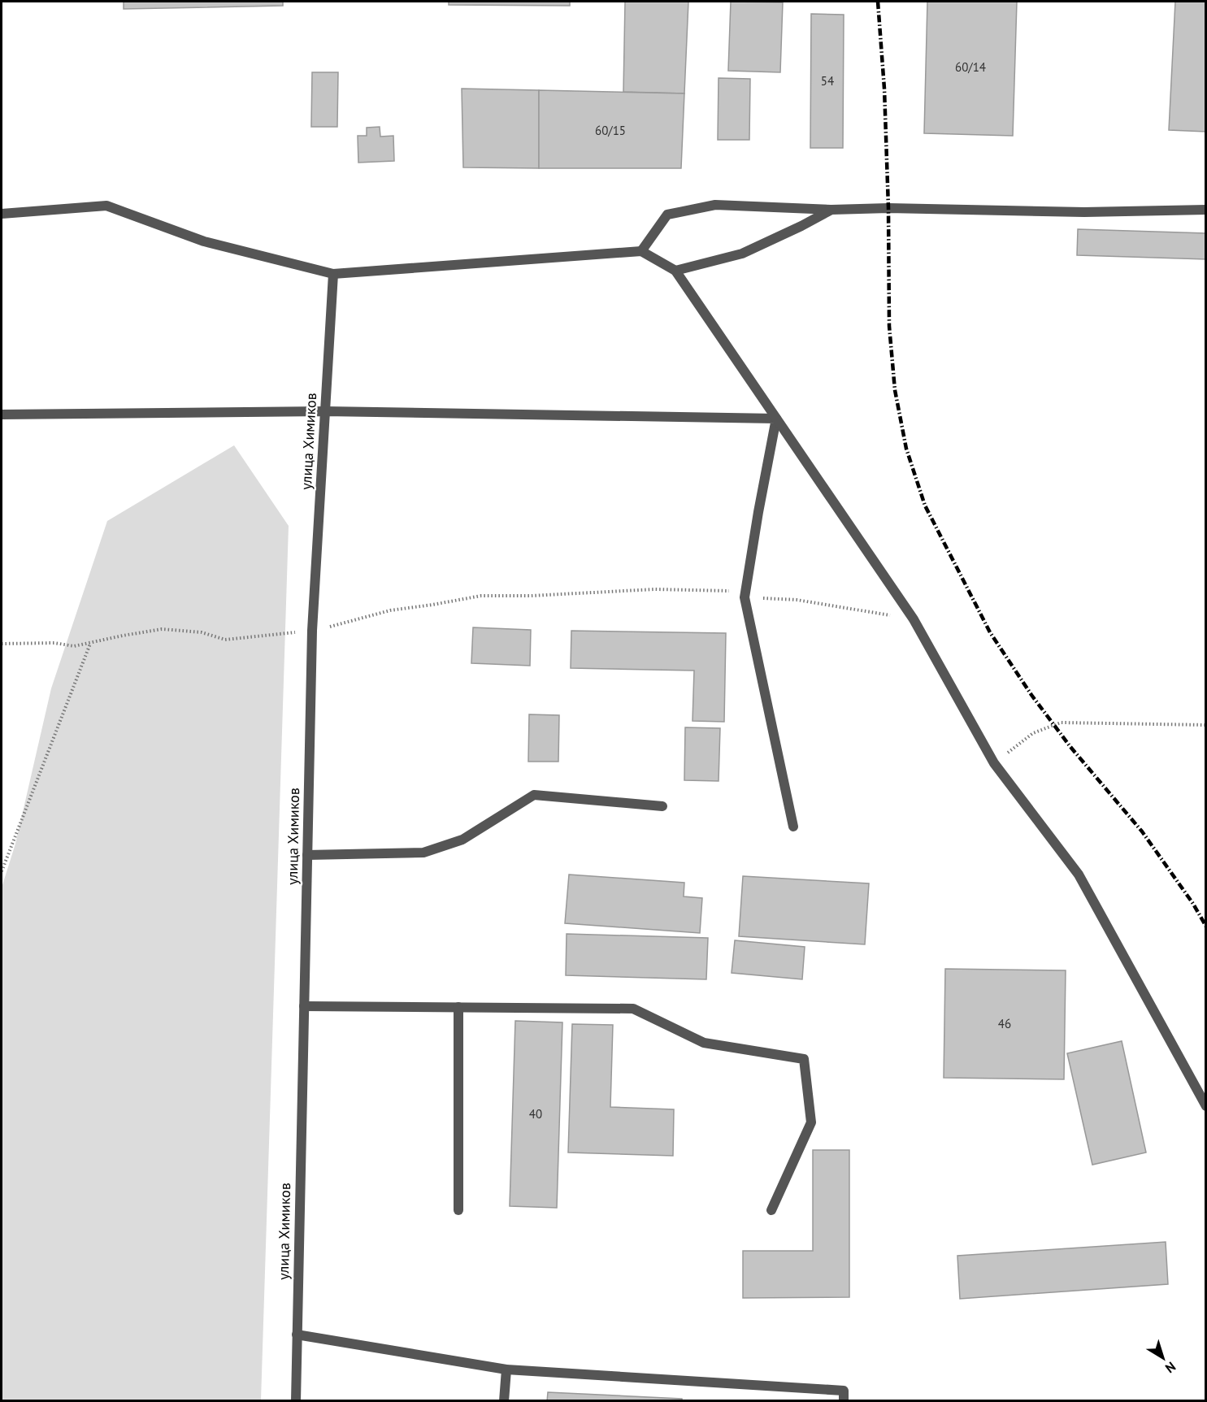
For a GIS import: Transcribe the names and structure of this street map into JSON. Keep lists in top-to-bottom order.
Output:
{
  "streets": {
    "street": ["улица Химиков"]
  },
  "house_numbers": [
    "60/14",
    "54",
    "60/15",
    "46",
    "40"
  ],
  "north": "bottom right"
}
